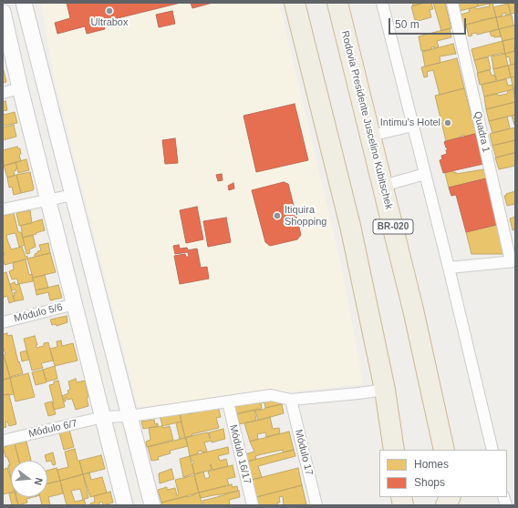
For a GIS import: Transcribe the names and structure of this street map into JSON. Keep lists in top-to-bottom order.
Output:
{
  "streets": {
    "highway": ["Rodovia Presidente Juscelino Kubitschek", "BR-020"],
    "street": [
      "Quadra 1",
      "Módulo 5/6",
      "Módulo 6/7",
      "Módulo 17",
      "Módulo 16/17"
    ]
  },
  "crossings": [
    ["Módulo 6/7", "Módulo 17"],
    ["Módulo 6/7", "Módulo 16/17"]
  ],
  "places": ["Ultrabox", "Intimu's Hotel", "Itiquira Shopping"],
  "legend": ["Homes", "Shops"],
  "scale_bar": "50 m",
  "north": "right"
}
